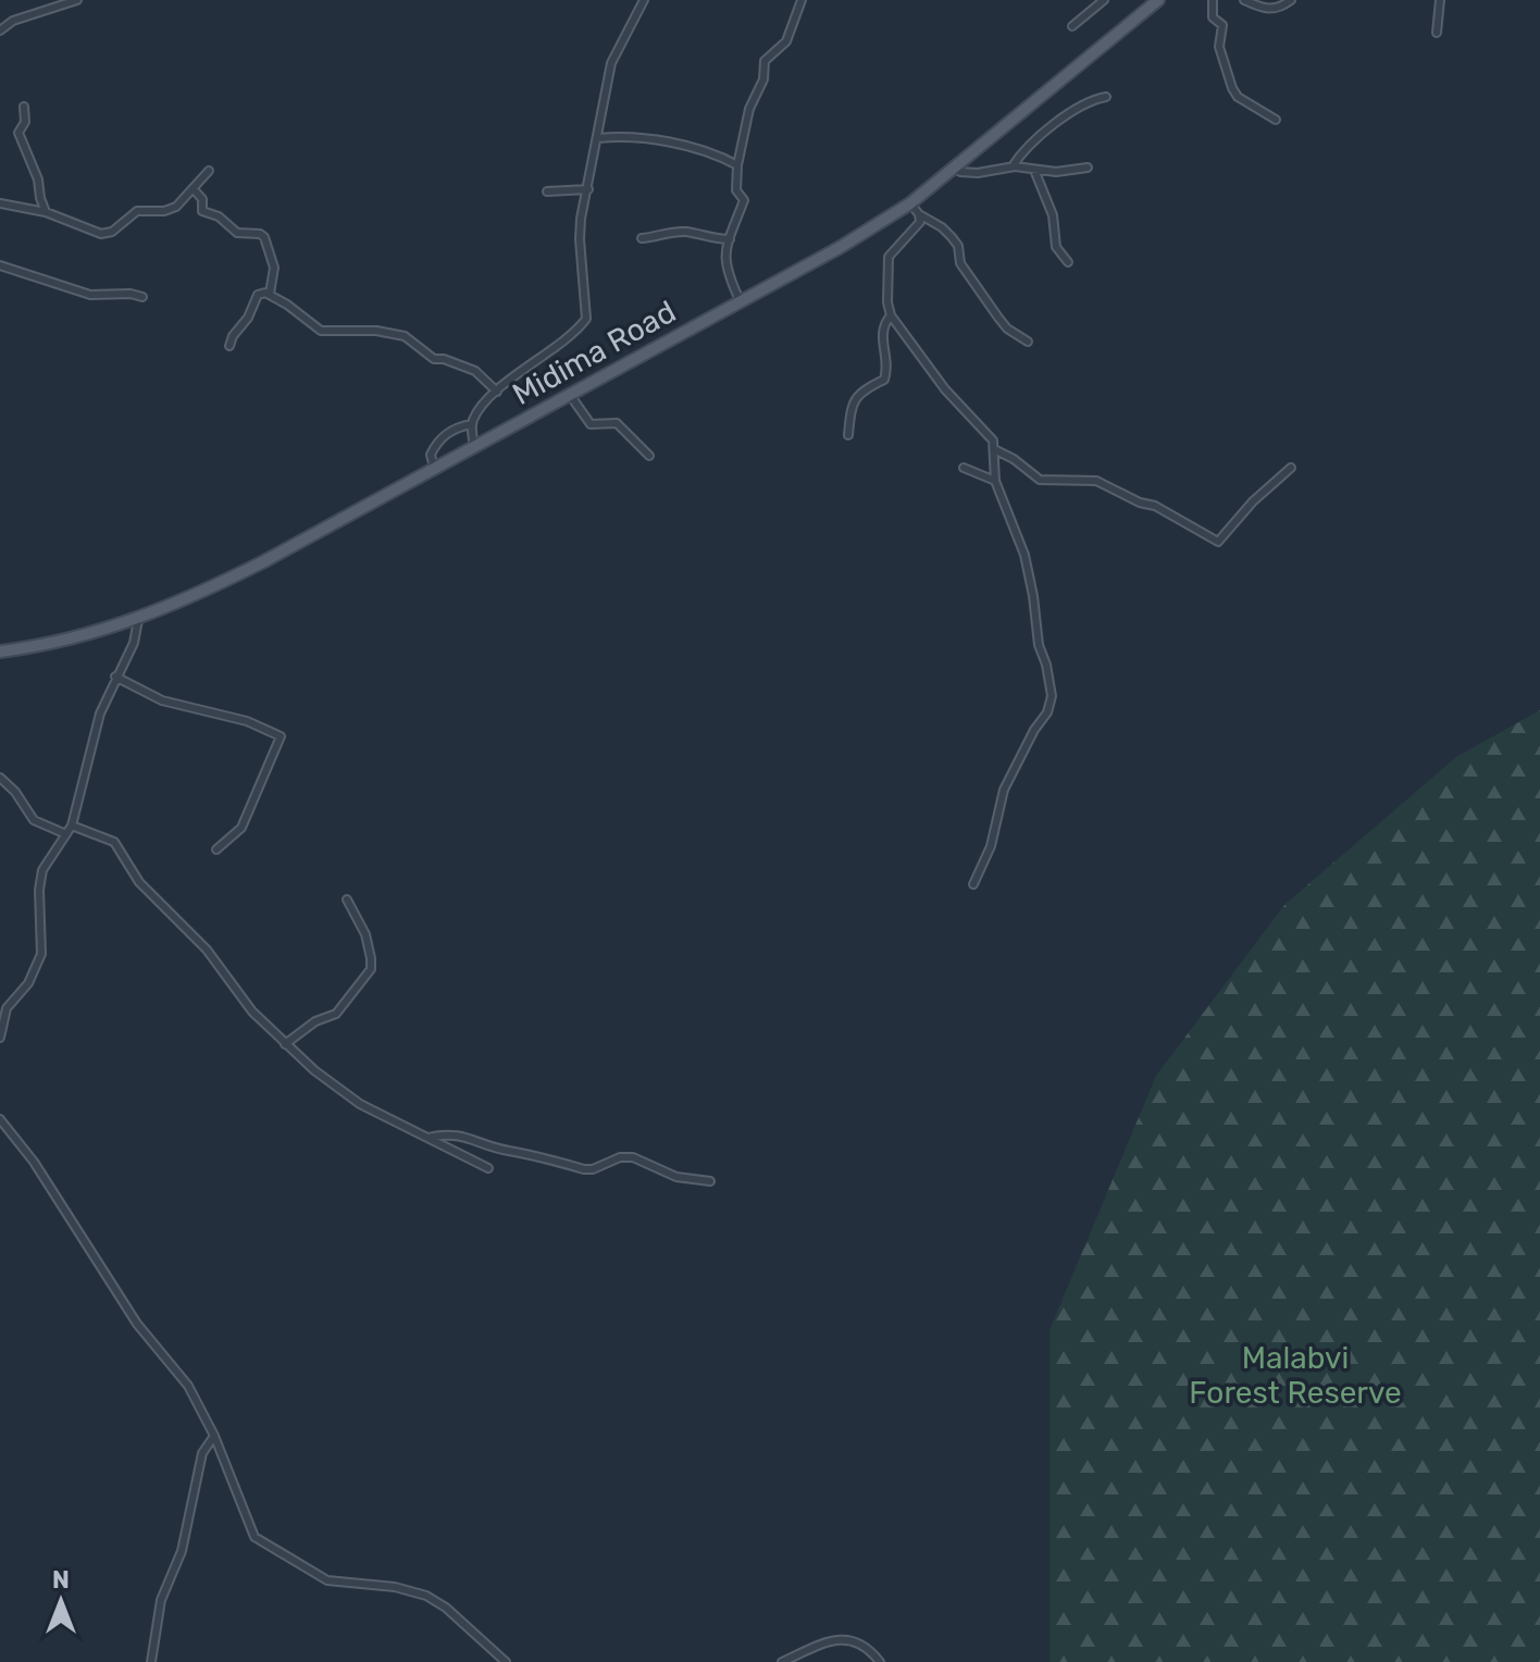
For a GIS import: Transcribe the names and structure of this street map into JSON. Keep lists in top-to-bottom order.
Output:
{
  "streets": {
    "main road": ["Midima Road"]
  },
  "parks": ["Malabvi Forest Reserve"],
  "north": "top"
}
